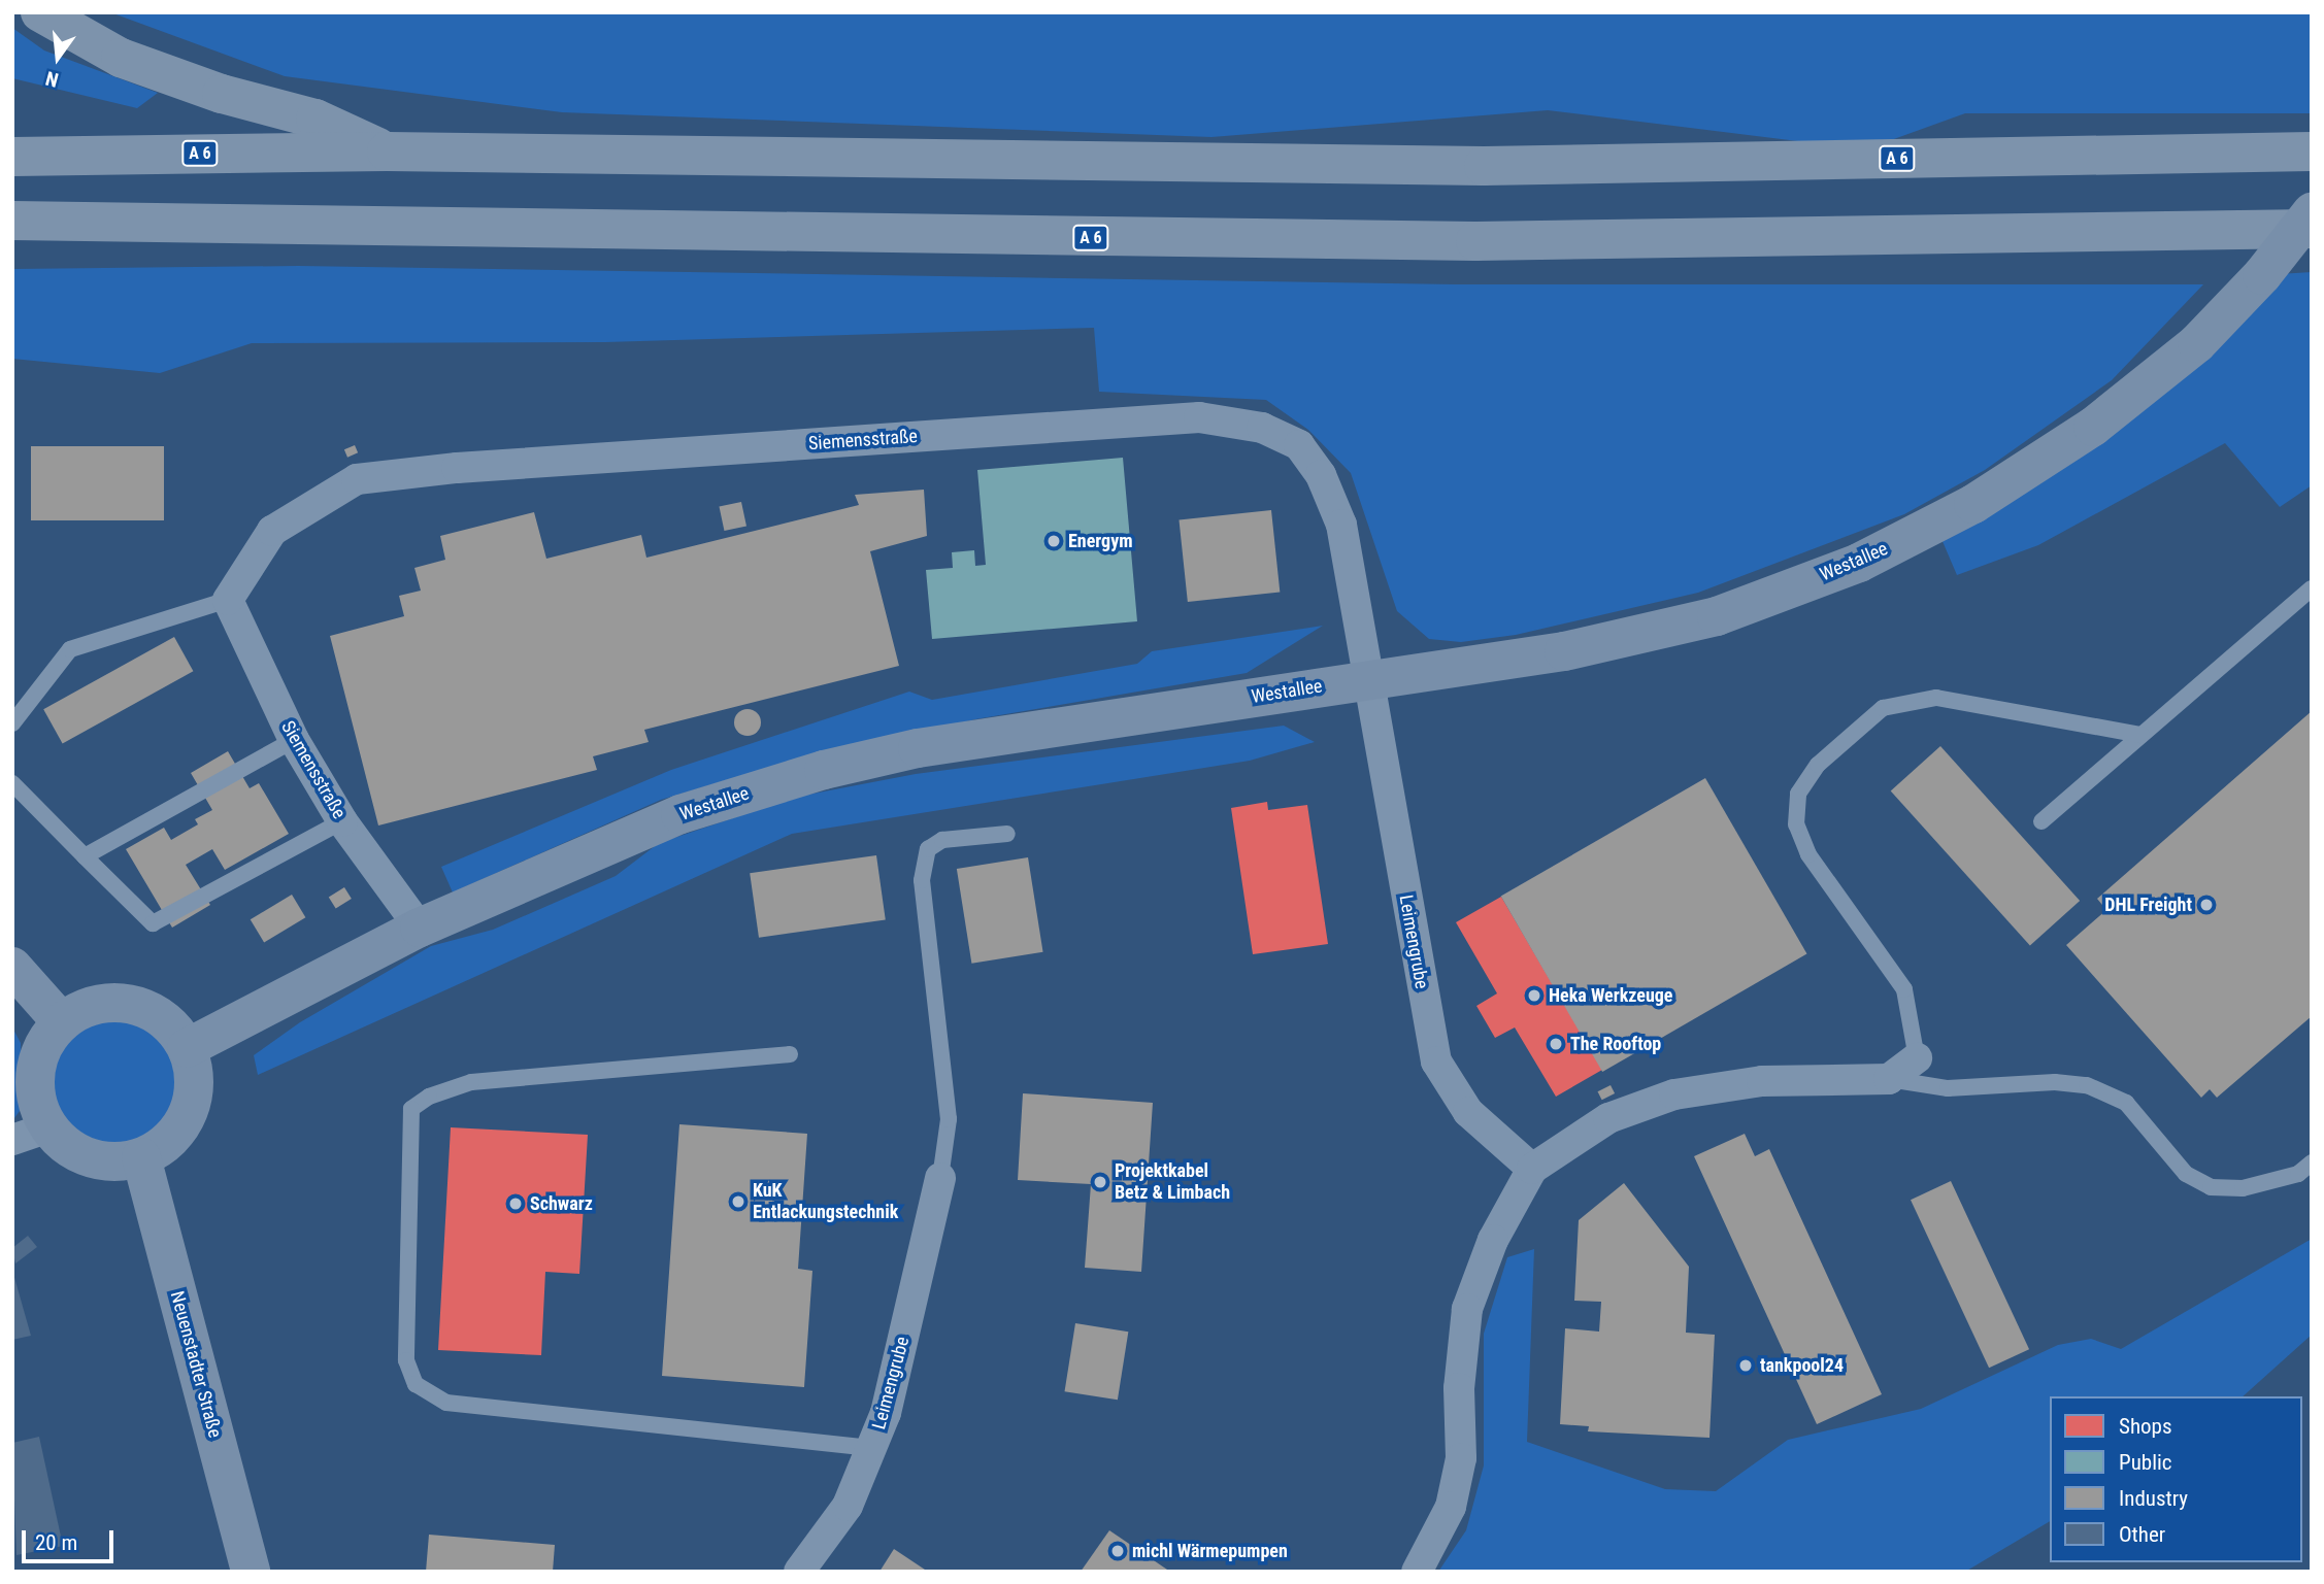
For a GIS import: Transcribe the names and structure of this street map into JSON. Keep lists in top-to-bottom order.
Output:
{
  "streets": {
    "highway": ["A 6"],
    "main road": ["Westallee", "Neuenstadter Straße"],
    "street": ["Siemensstraße", "Leimengrube"]
  },
  "crossings": [
    ["Siemensstraße", "Westallee"],
    ["Siemensstraße", "Leimengrube"],
    ["Westallee", "Leimengrube"],
    ["Westallee", "Neuenstadter Straße"]
  ],
  "places": [
    "Energym",
    "DHL Freight",
    "Heka Werkzeuge",
    "The Rooftop",
    "Projektkabel Betz & Limbach",
    "KuK Entlackungstechnik",
    "Schwarz",
    "tankpool24",
    "michl Wärmepumpen"
  ],
  "legend": [
    "Shops",
    "Public",
    "Industry",
    "Other"
  ],
  "scale_bar": "20 m",
  "north": "bottom"
}
